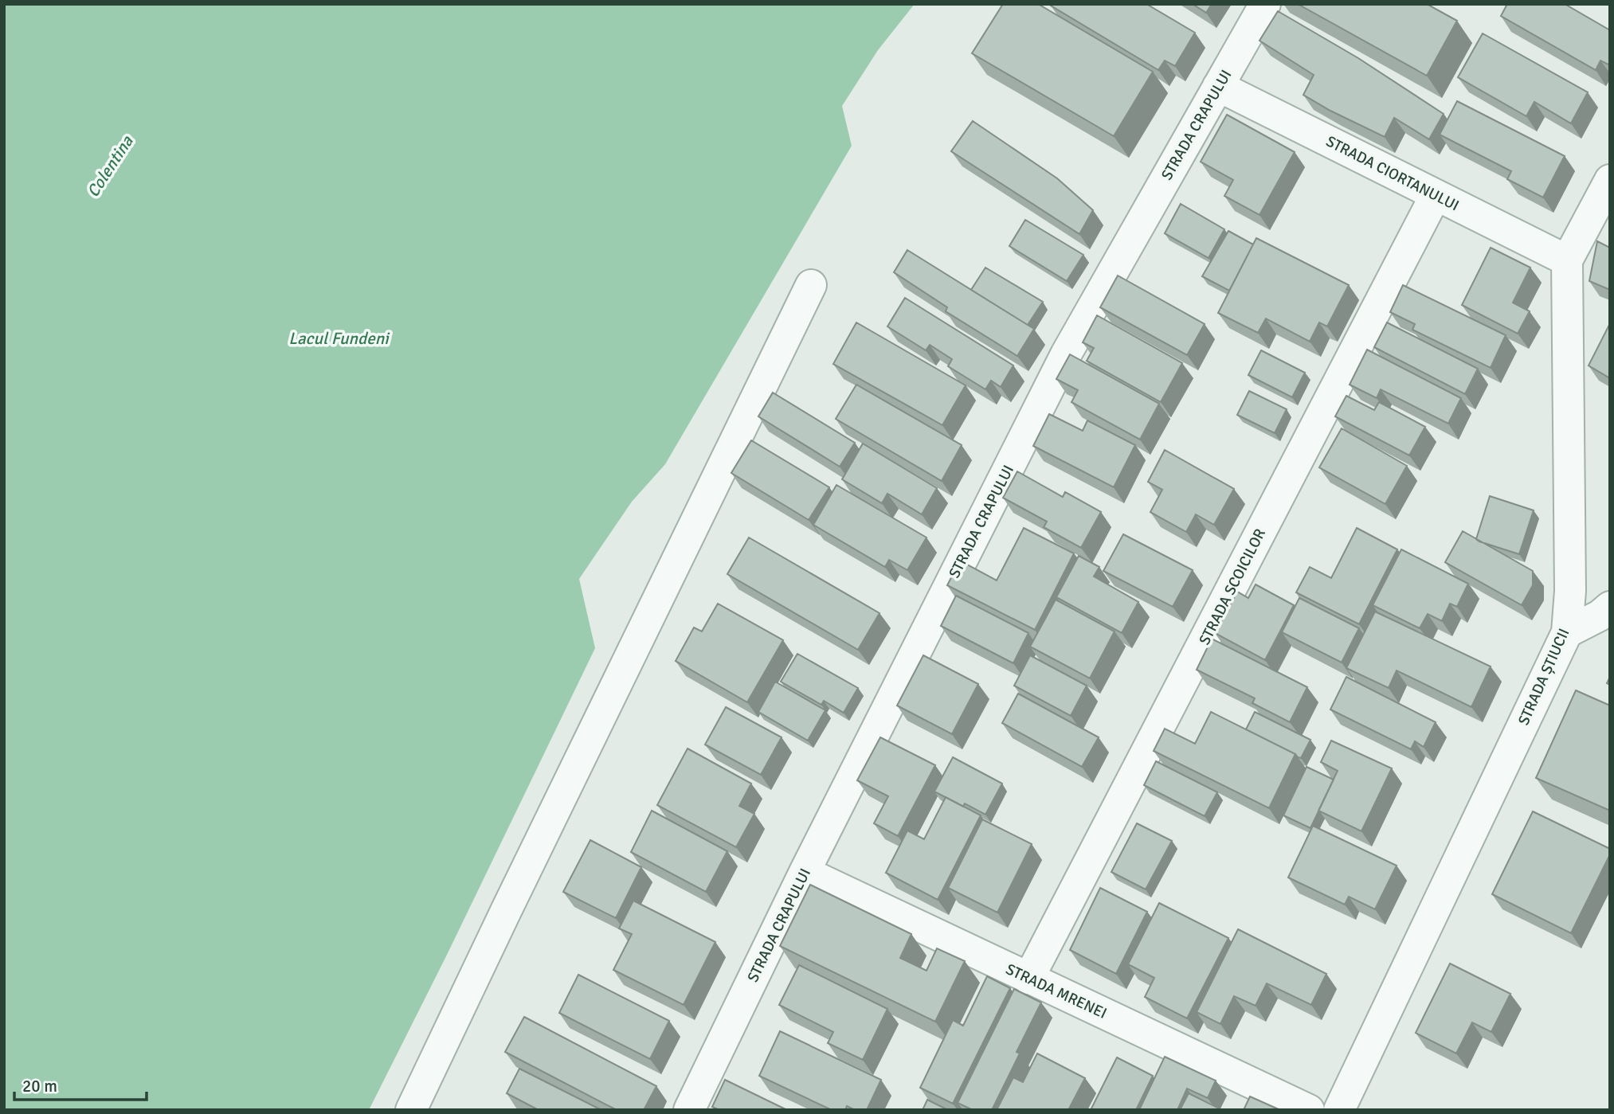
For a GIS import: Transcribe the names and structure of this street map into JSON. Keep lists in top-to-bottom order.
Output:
{
  "streets": {
    "street": [
      "STRADA CRAPULUI",
      "STRADA CIORTANULUI",
      "STRADA SCOICILOR",
      "STRADA ȘTIUCII",
      "STRADA MRENEI"
    ]
  },
  "crossings": [
    ["STRADA CRAPULUI", "STRADA CIORTANULUI"],
    ["STRADA CRAPULUI", "STRADA MRENEI"],
    ["STRADA CIORTANULUI", "STRADA SCOICILOR"],
    ["STRADA CIORTANULUI", "STRADA ȘTIUCII"],
    ["STRADA SCOICILOR", "STRADA MRENEI"]
  ],
  "water": ["Colentina", "Lacul Fundeni"],
  "scale_bar": "20 m"
}
